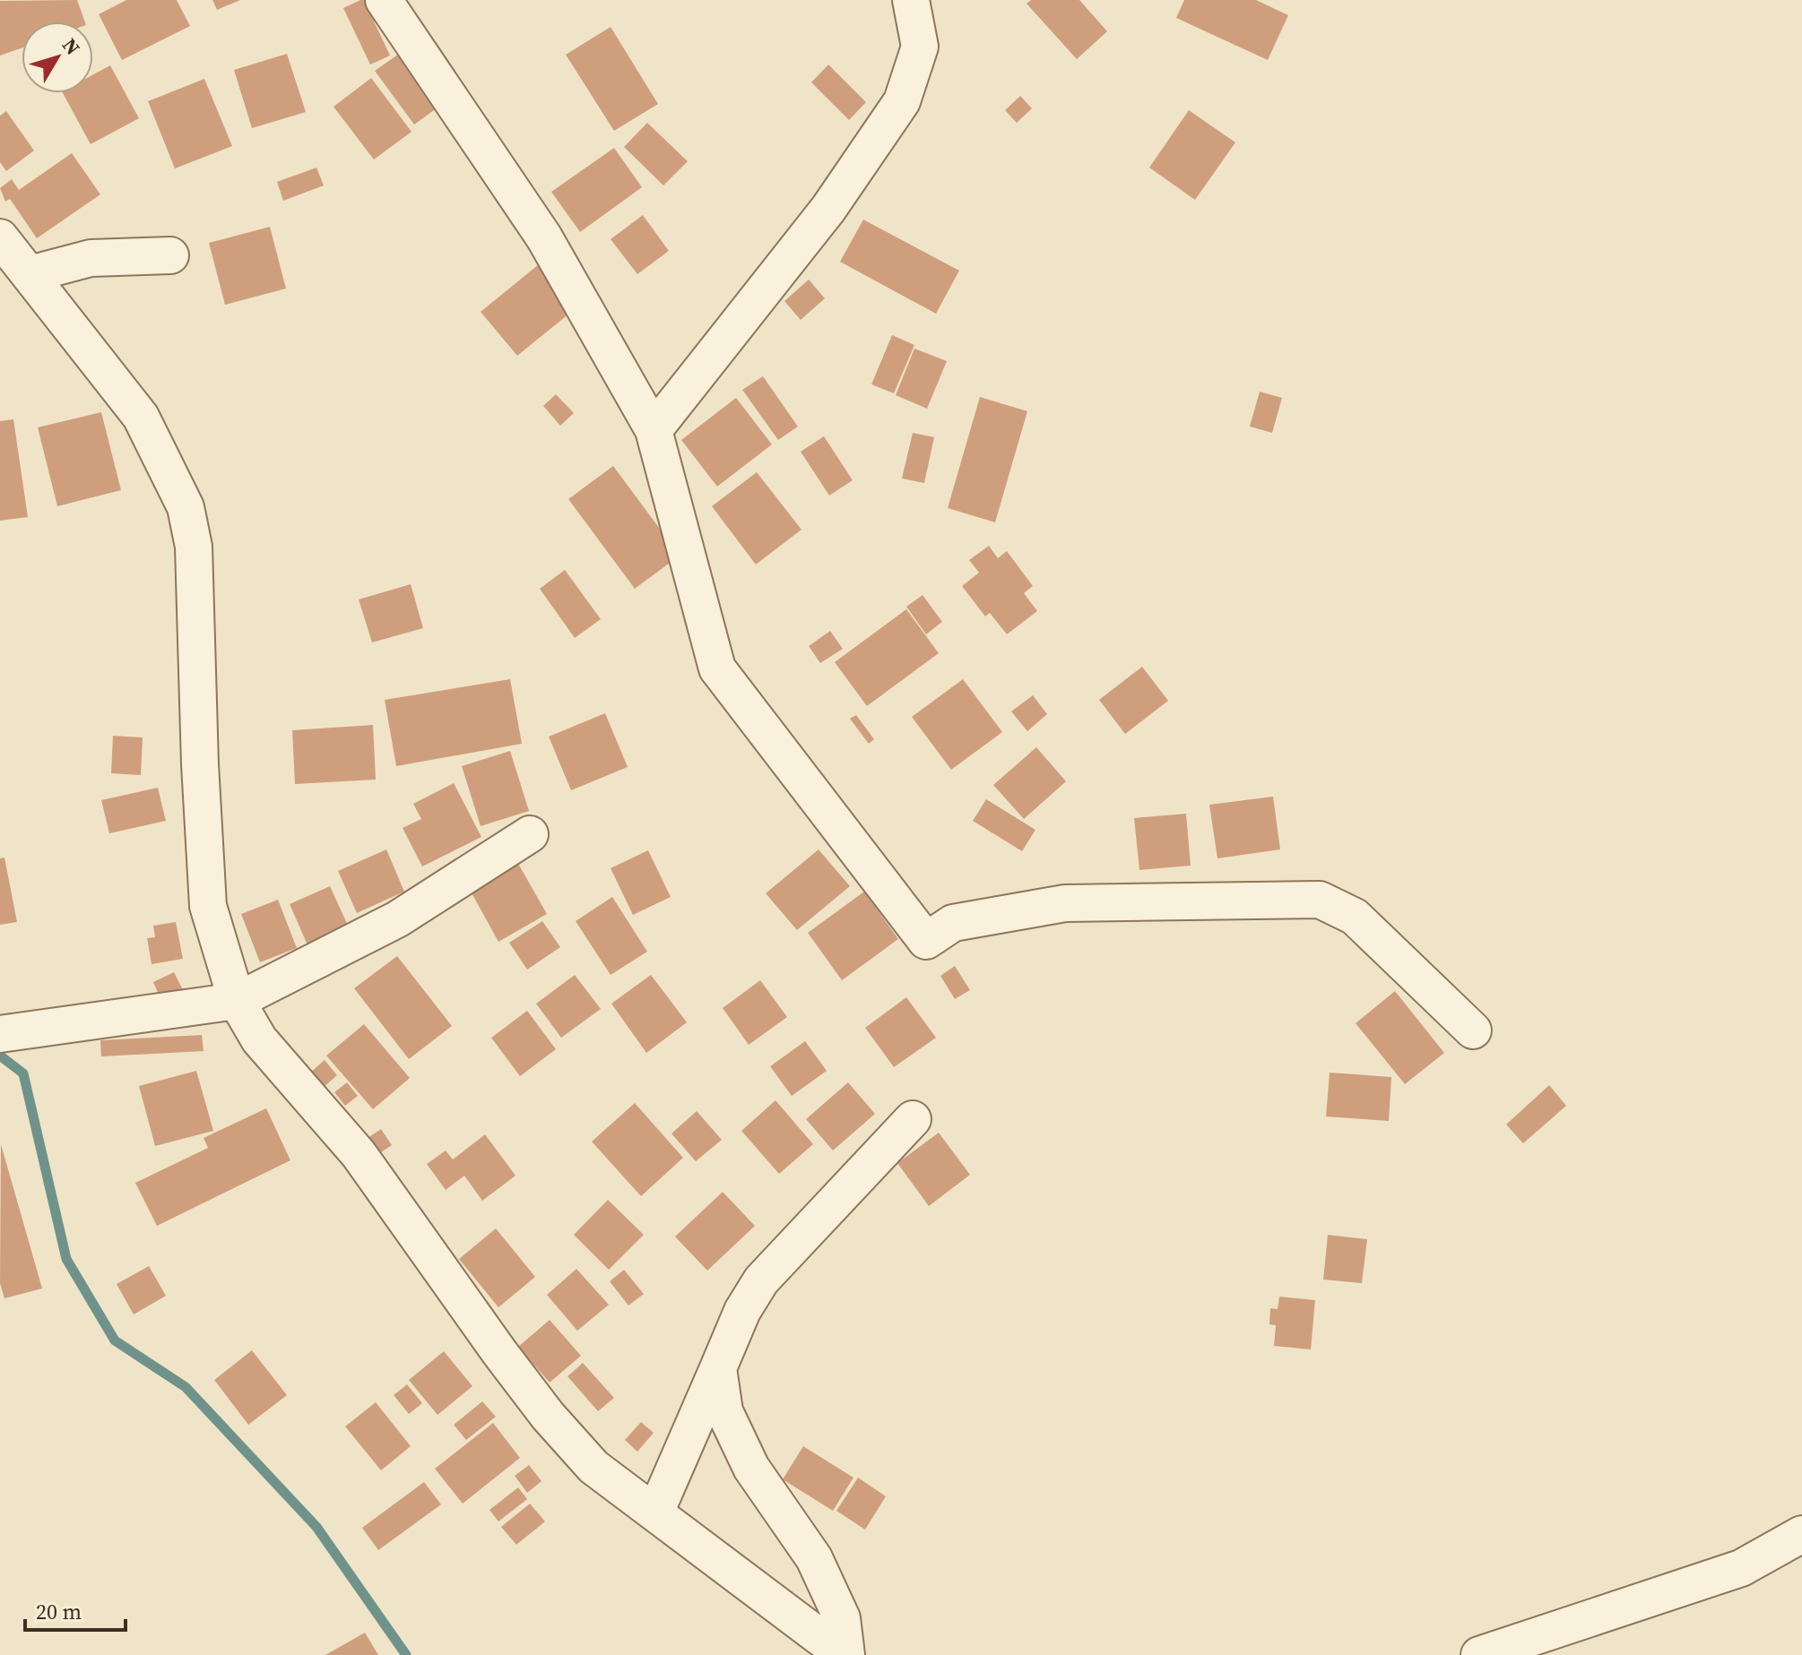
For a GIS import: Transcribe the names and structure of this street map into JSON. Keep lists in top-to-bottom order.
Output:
{
  "scale_bar": "20 m",
  "north": "top right"
}
